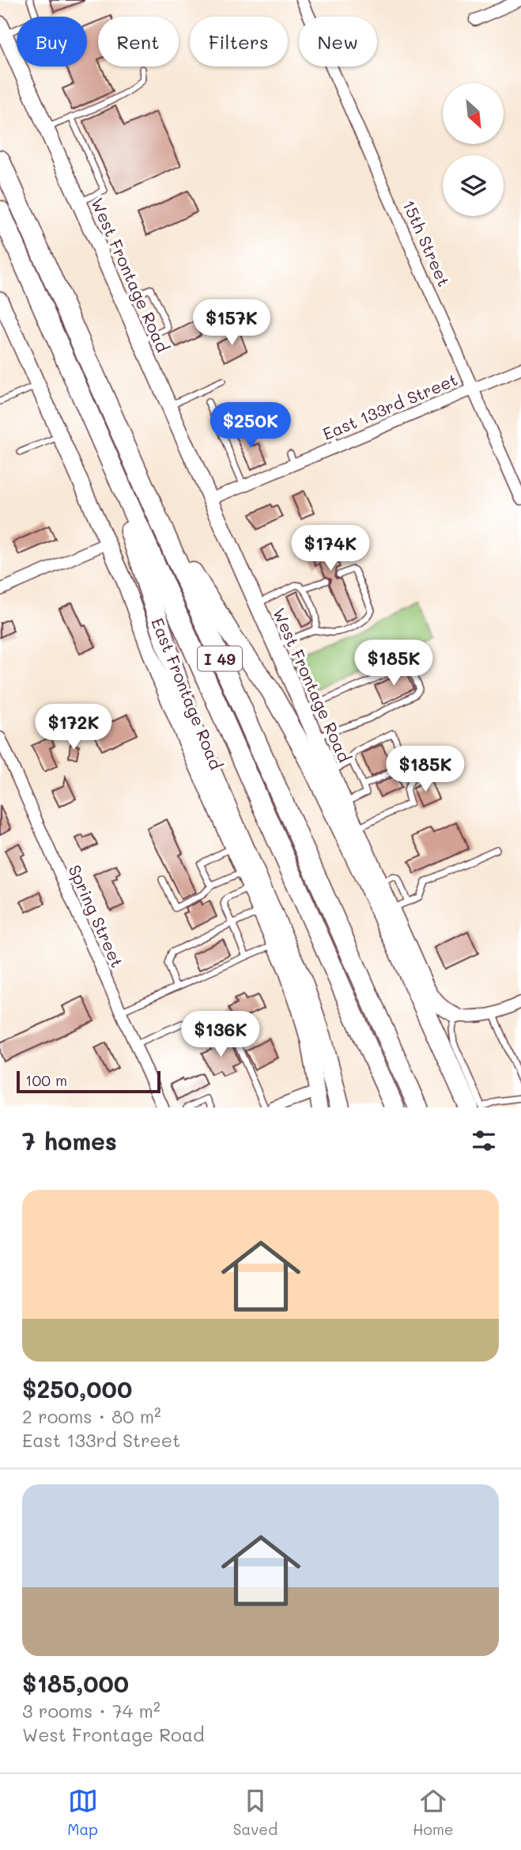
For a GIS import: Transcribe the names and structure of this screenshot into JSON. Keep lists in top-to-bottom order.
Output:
{
  "streets": {
    "highway": ["I 49"],
    "street": [
      "15th Street",
      "West Frontage Road",
      "East 133rd Street",
      "East Frontage Road",
      "Spring Street"
    ]
  },
  "crossings": [
    ["15th Street", "East 133rd Street"],
    ["West Frontage Road", "East 133rd Street"]
  ],
  "scale_bar": "100 m",
  "north": "bottom right",
  "page": {
    "chip": [
      "Buy",
      "Rent",
      "Filters",
      "New"
    ],
    "price": [
      "$157K",
      "$250K",
      "$174K",
      "$185K",
      "$172K",
      "$185K",
      "$136K"
    ],
    "scale": "100 m",
    "heading": "7 homes",
    "list": [
      {
        "name": "$250,000",
        "note": "2 rooms · 80 m² · East 133rd Street"
      },
      {
        "name": "$185,000",
        "note": "3 rooms · 74 m² · West Frontage Road"
      }
    ],
    "tabs": ["Map", "Saved", "Home"]
  }
}
